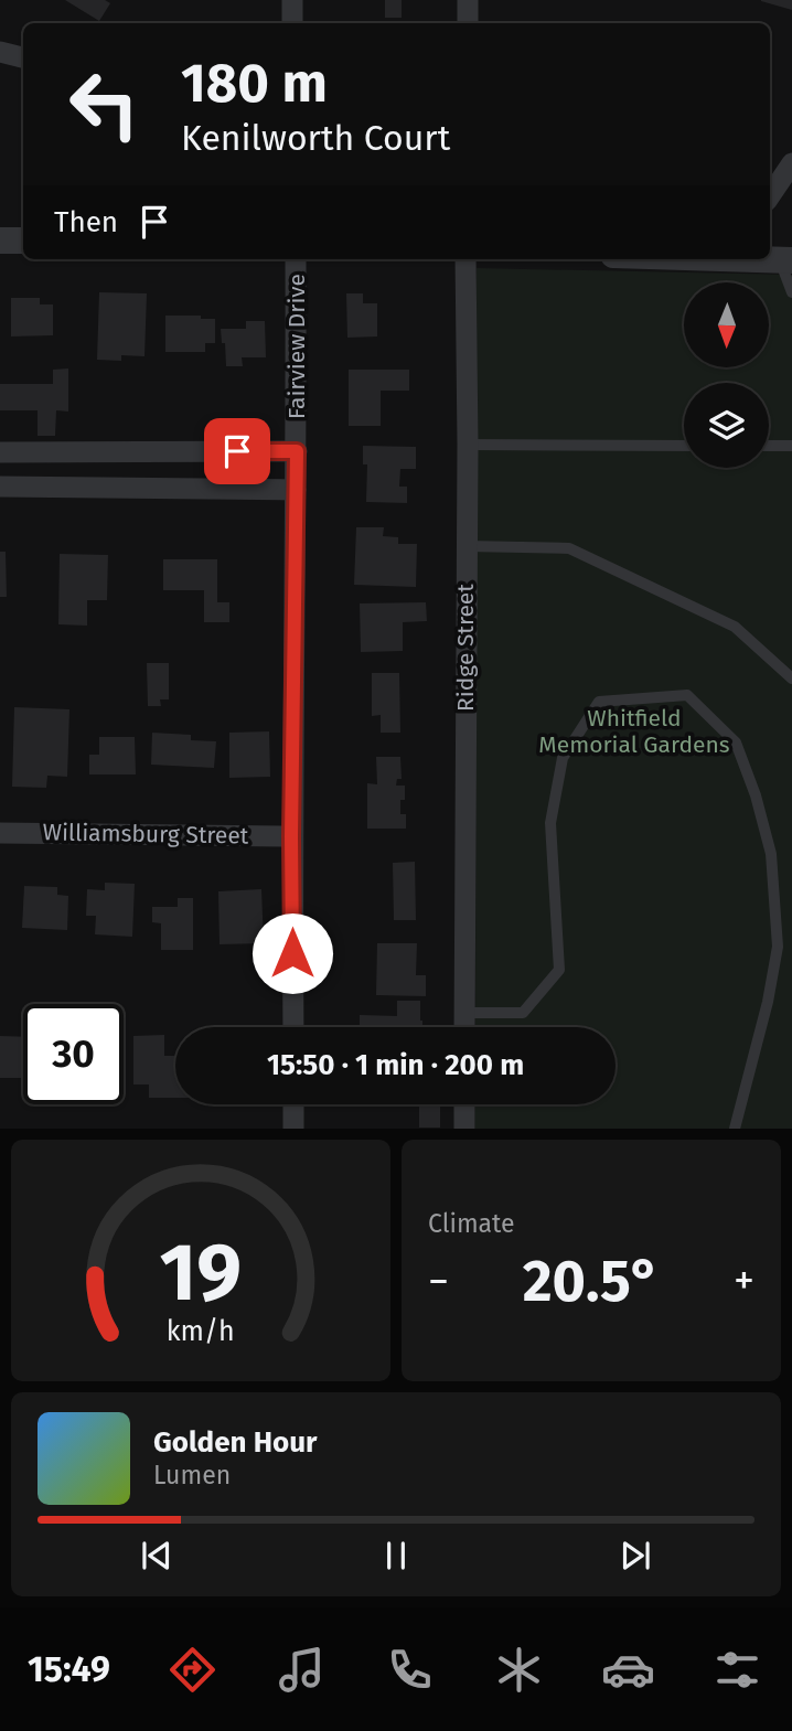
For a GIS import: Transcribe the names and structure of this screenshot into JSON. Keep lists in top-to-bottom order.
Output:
{
  "streets": {
    "street": ["Fairview Drive", "Ridge Street", "Williamsburg Street"]
  },
  "crossings": [
    ["Fairview Drive", "Williamsburg Street"]
  ],
  "parks": ["Whitfield Memorial Gardens"],
  "north": "bottom",
  "page": {
    "turn": ["180 m", "Kenilworth Court"],
    "then": "Then",
    "limit": "30",
    "trip": "15:50 · 1 min · 200 m",
    "tile": "Climate",
    "heat": ["−", "20.5°", "+"],
    "song": ["Golden Hour", "Lumen"],
    "tabs": "15:49",
    "gauge": ["19", "km/h"]
  }
}
